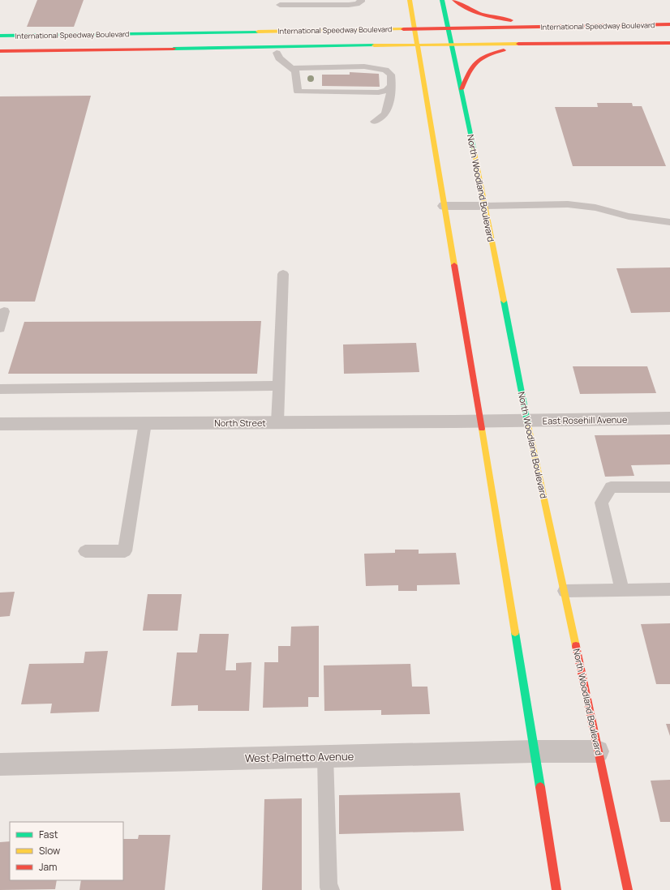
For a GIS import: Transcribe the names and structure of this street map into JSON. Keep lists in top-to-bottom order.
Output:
{
  "streets": {
    "main road": ["International Speedway Boulevard", "North Woodland Boulevard"],
    "street": ["East Rosehill Avenue", "North Street", "West Palmetto Avenue"]
  },
  "crossings": [
    ["International Speedway Boulevard", "North Woodland Boulevard"],
    ["North Woodland Boulevard", "East Rosehill Avenue"],
    ["North Woodland Boulevard", "West Palmetto Avenue"],
    ["East Rosehill Avenue", "North Street"]
  ],
  "legend": ["Fast", "Slow", "Jam"]
}
